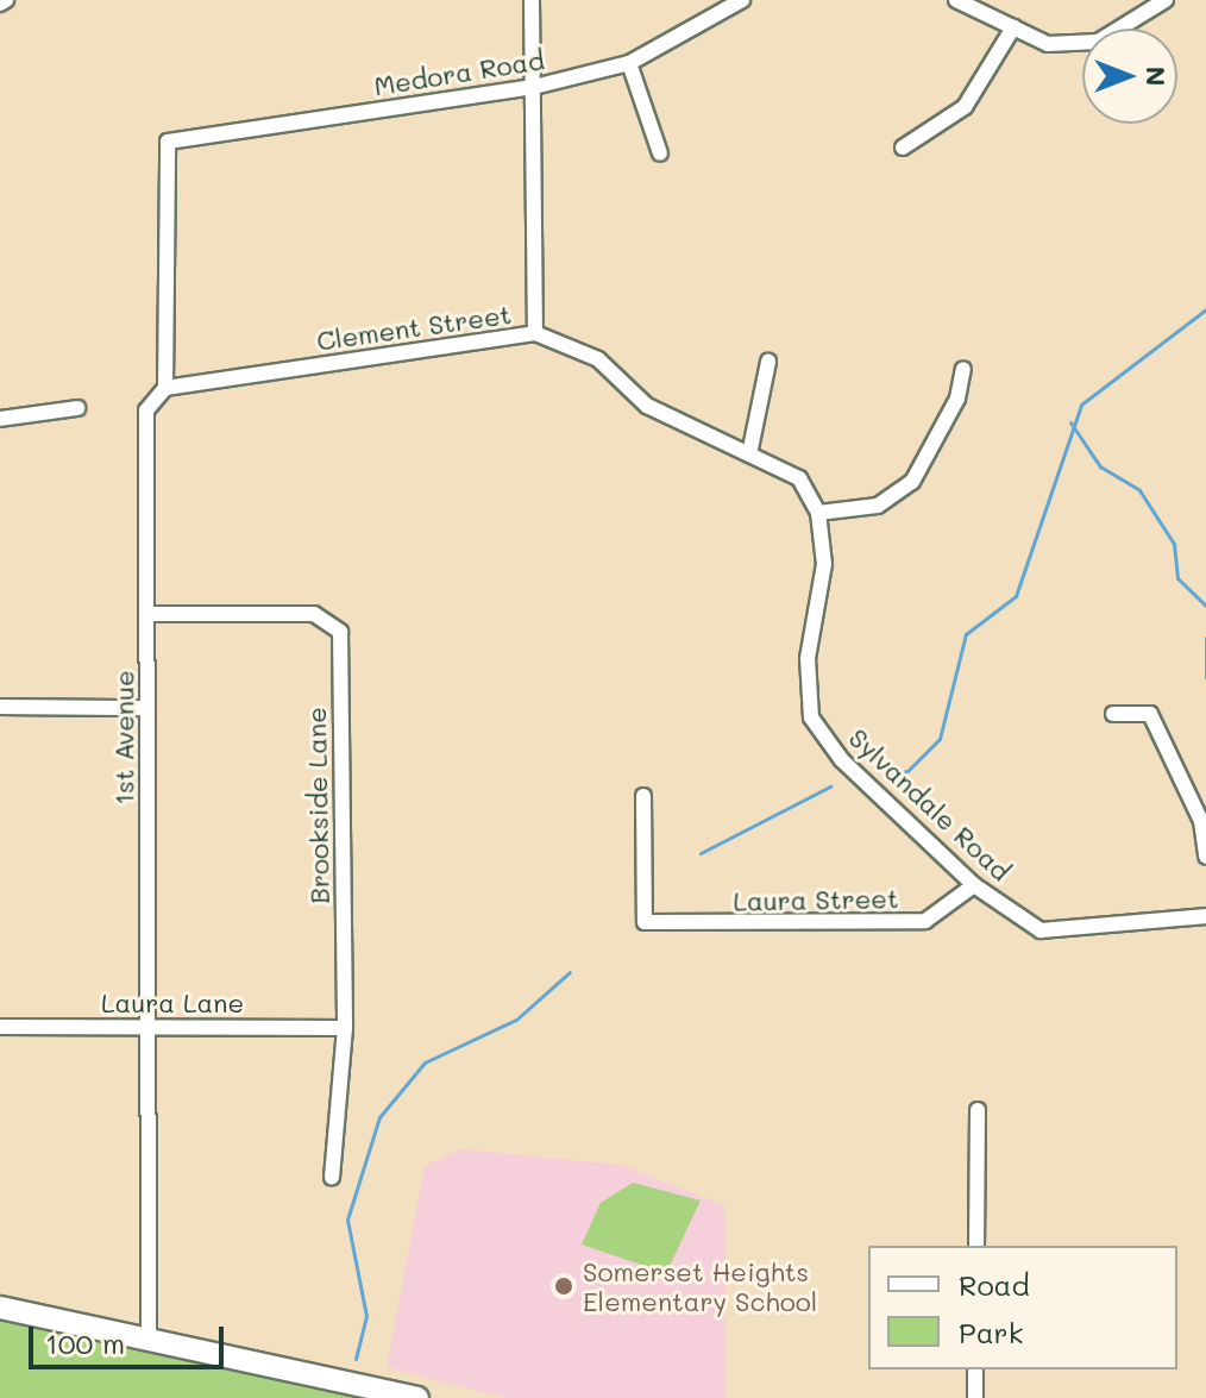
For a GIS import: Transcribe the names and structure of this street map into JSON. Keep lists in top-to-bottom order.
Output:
{
  "streets": {
    "street": [
      "Medora Road",
      "Clement Street",
      "1st Avenue",
      "Sylvandale Road",
      "Brookside Lane",
      "Laura Street",
      "Laura Lane"
    ]
  },
  "crossings": [
    ["Medora Road", "1st Avenue"],
    ["Clement Street", "1st Avenue"],
    ["Clement Street", "Sylvandale Road"],
    ["1st Avenue", "Brookside Lane"],
    ["1st Avenue", "Laura Lane"],
    ["Sylvandale Road", "Laura Street"],
    ["Brookside Lane", "Laura Lane"]
  ],
  "places": ["Somerset Heights Elementary School"],
  "legend": ["Road", "Park"],
  "scale_bar": "100 m",
  "north": "right"
}
